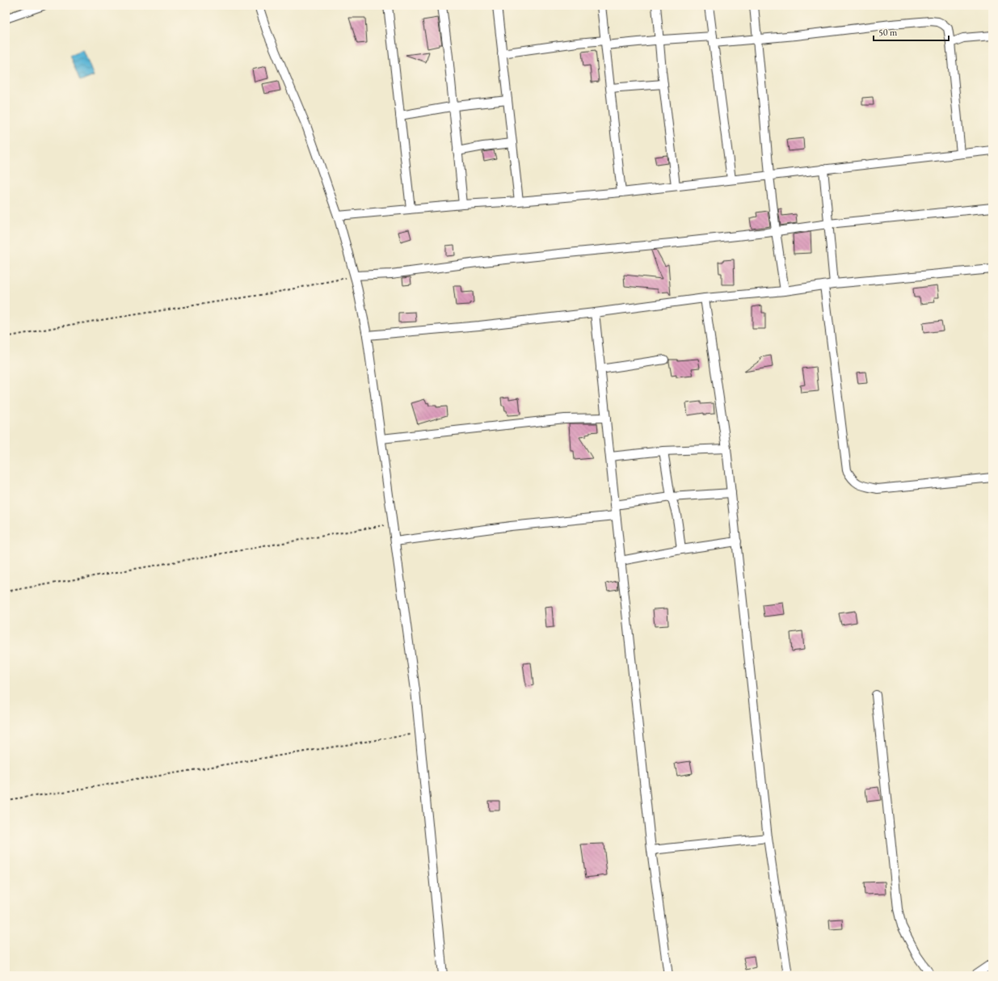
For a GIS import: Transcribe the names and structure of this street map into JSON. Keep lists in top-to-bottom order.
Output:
{
  "scale_bar": "50 m"
}
